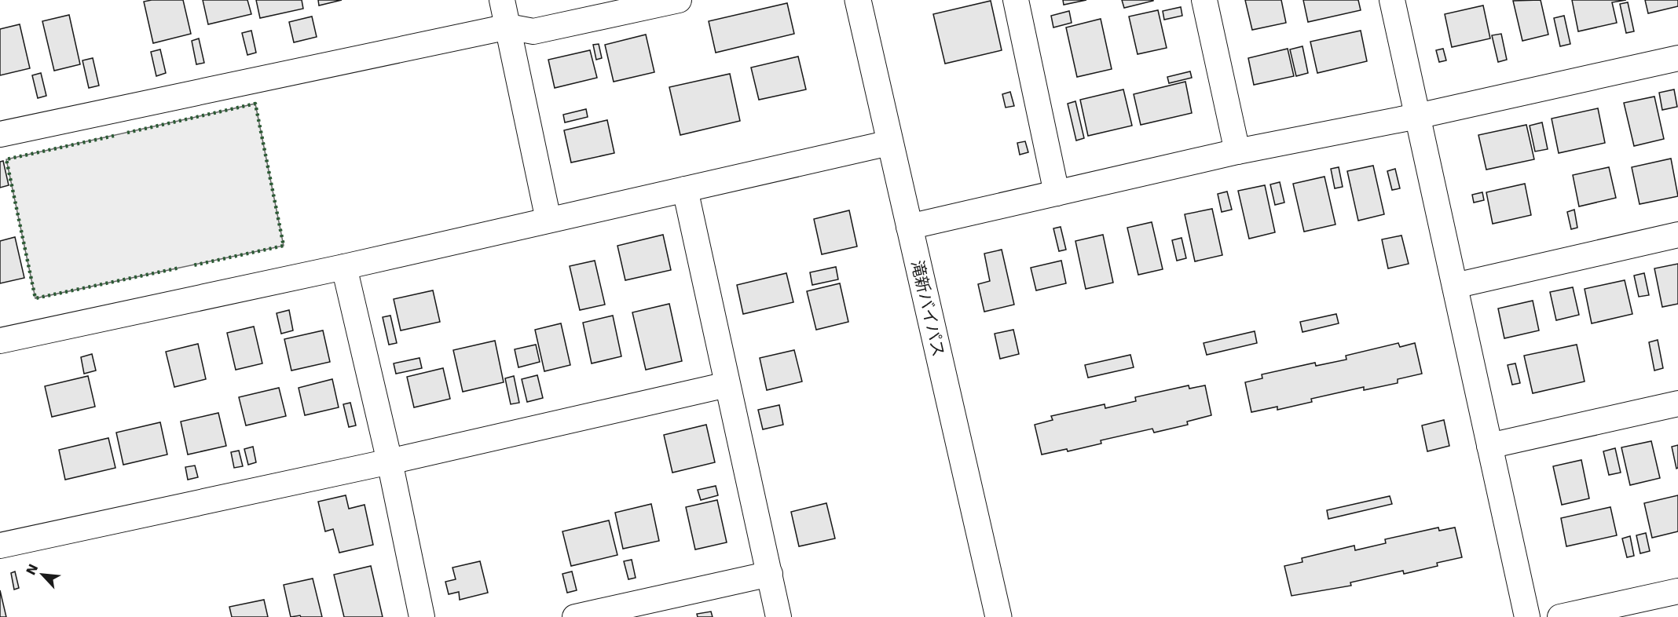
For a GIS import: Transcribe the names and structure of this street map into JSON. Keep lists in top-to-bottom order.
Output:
{
  "streets": {
    "highway": ["滝新バイパス"]
  },
  "north": "top left"
}
